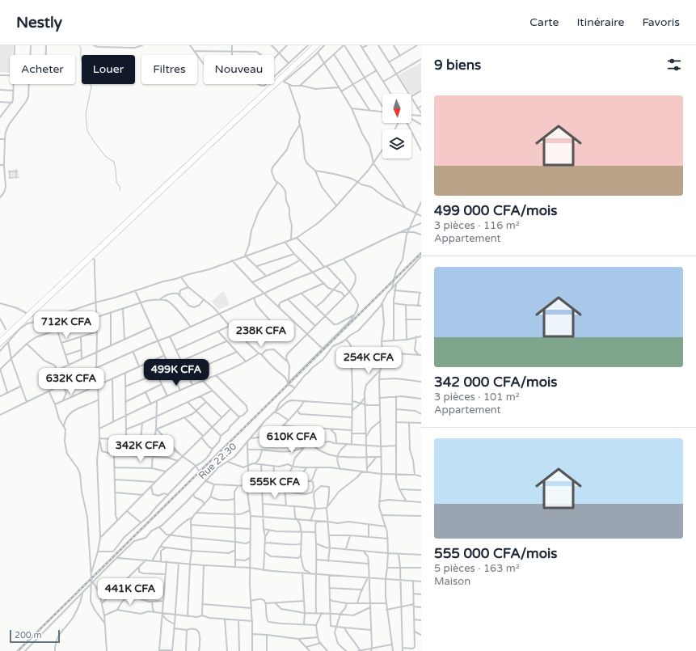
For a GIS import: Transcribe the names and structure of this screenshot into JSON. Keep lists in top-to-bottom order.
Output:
{
  "streets": {
    "street": ["Rue 22.30"]
  },
  "scale_bar": "200 m",
  "north": "bottom",
  "page": {
    "header": "Nestly",
    "nav": ["Carte", "Itinéraire", "Favoris"],
    "heading": "9 biens",
    "chip": [
      "Acheter",
      "Louer",
      "Filtres",
      "Nouveau"
    ],
    "list": [
      {
        "name": "499 000 CFA/mois",
        "note": "3 pièces · 116 m² · Appartement"
      },
      {
        "name": "342 000 CFA/mois",
        "note": "3 pièces · 101 m² · Appartement"
      },
      {
        "name": "555 000 CFA/mois",
        "note": "5 pièces · 163 m² · Maison"
      }
    ],
    "price": [
      "712K CFA",
      "238K CFA",
      "254K CFA",
      "499K CFA",
      "632K CFA",
      "610K CFA",
      "342K CFA",
      "555K CFA",
      "441K CFA"
    ],
    "scale": "200 m"
  }
}
